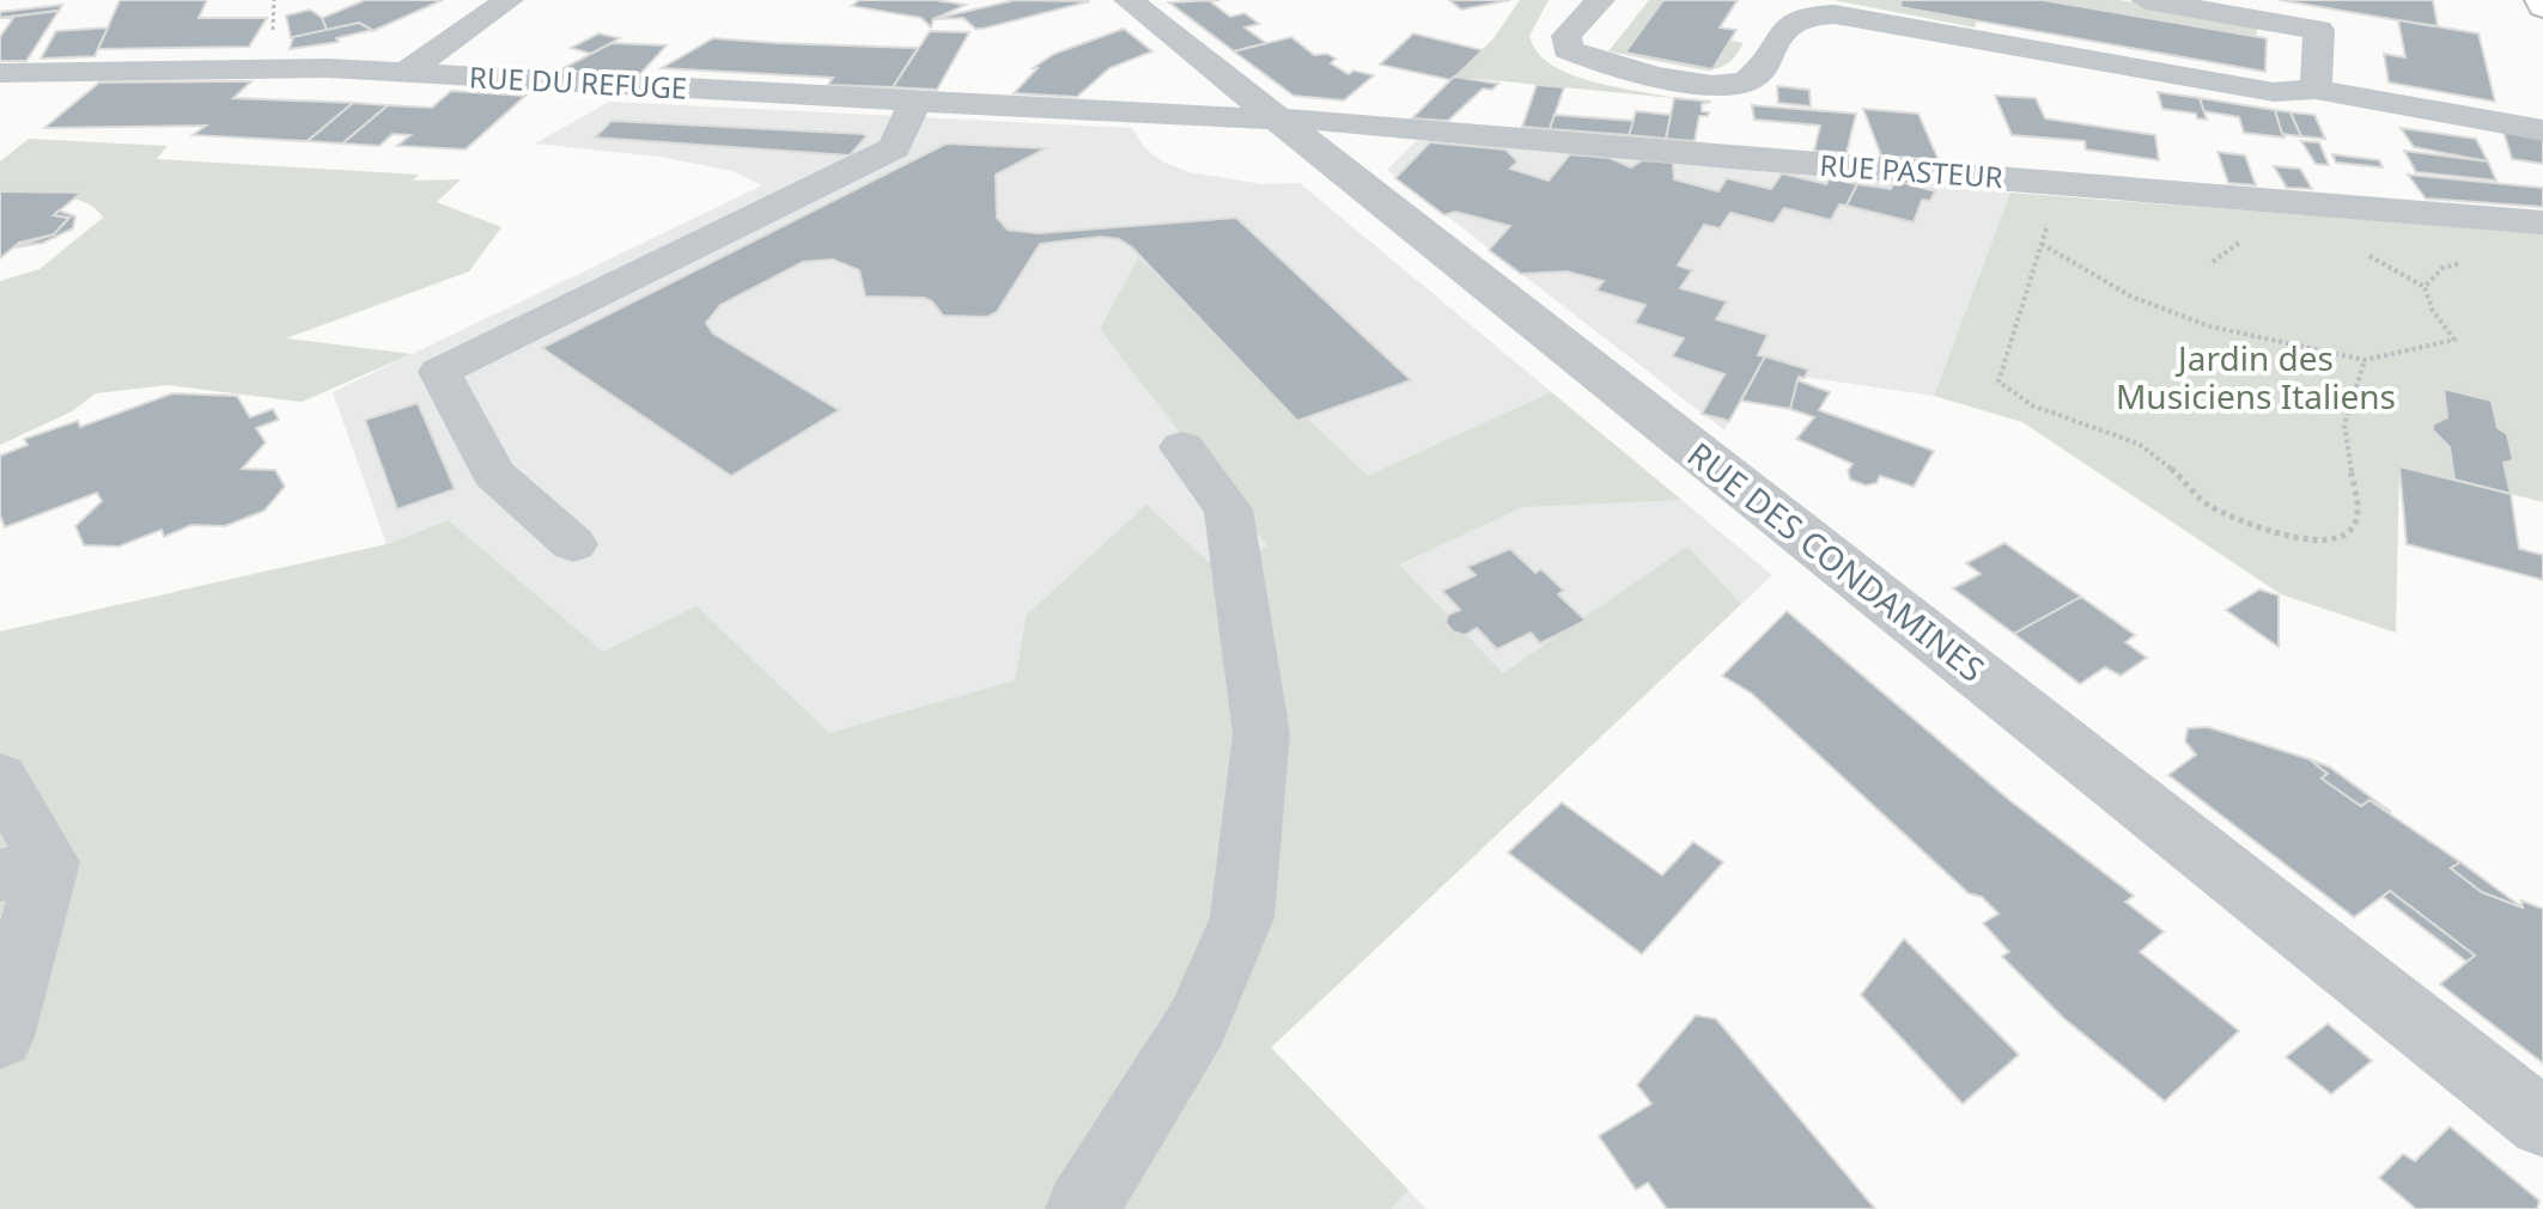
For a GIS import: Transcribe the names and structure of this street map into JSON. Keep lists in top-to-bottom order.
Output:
{
  "streets": {
    "street": ["RUE DU REFUGE", "RUE PASTEUR", "RUE DES CONDAMINES"]
  },
  "crossings": [
    ["RUE DU REFUGE", "RUE PASTEUR"],
    ["RUE PASTEUR", "RUE DES CONDAMINES"]
  ],
  "parks": ["Jardin des Musiciens Italiens"]
}
